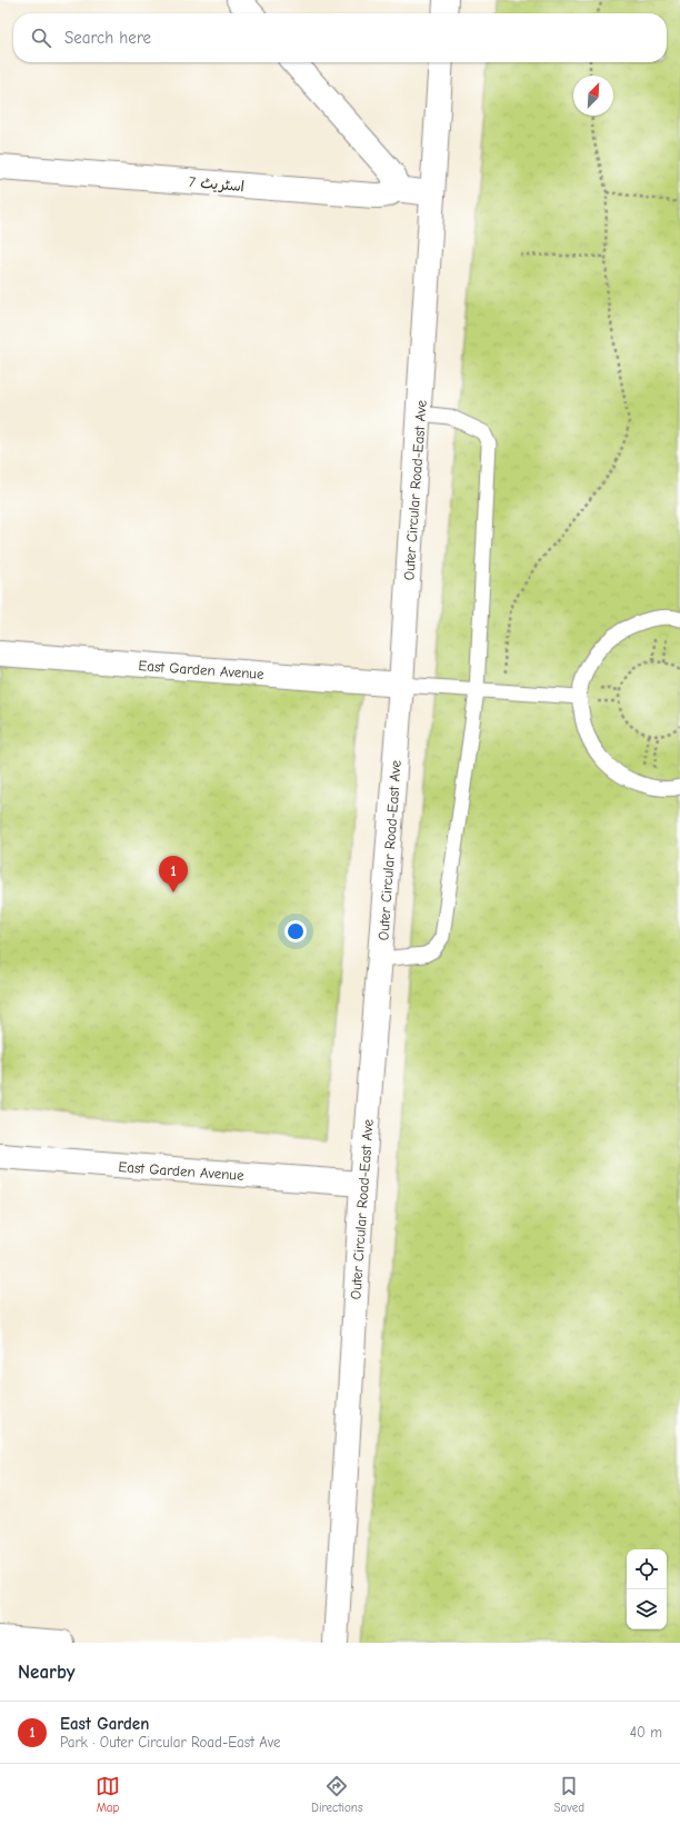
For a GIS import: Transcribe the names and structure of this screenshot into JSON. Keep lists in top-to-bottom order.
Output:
{
  "streets": {
    "street": ["اسٹریٹ 7", "Outer Circular Road-East Ave", "East Garden Avenue"]
  },
  "crossings": [
    ["اسٹریٹ 7", "Outer Circular Road-East Ave"],
    ["Outer Circular Road-East Ave", "East Garden Avenue"]
  ],
  "north": "top right",
  "page": {
    "search": "Search here",
    "pins": "1",
    "heading": "Nearby",
    "list": [
      {
        "mark": "1",
        "name": "East Garden",
        "note": "Park · Outer Circular Road-East Ave",
        "value": "40 m"
      }
    ],
    "nav": ["Map", "Directions", "Saved"]
  }
}
